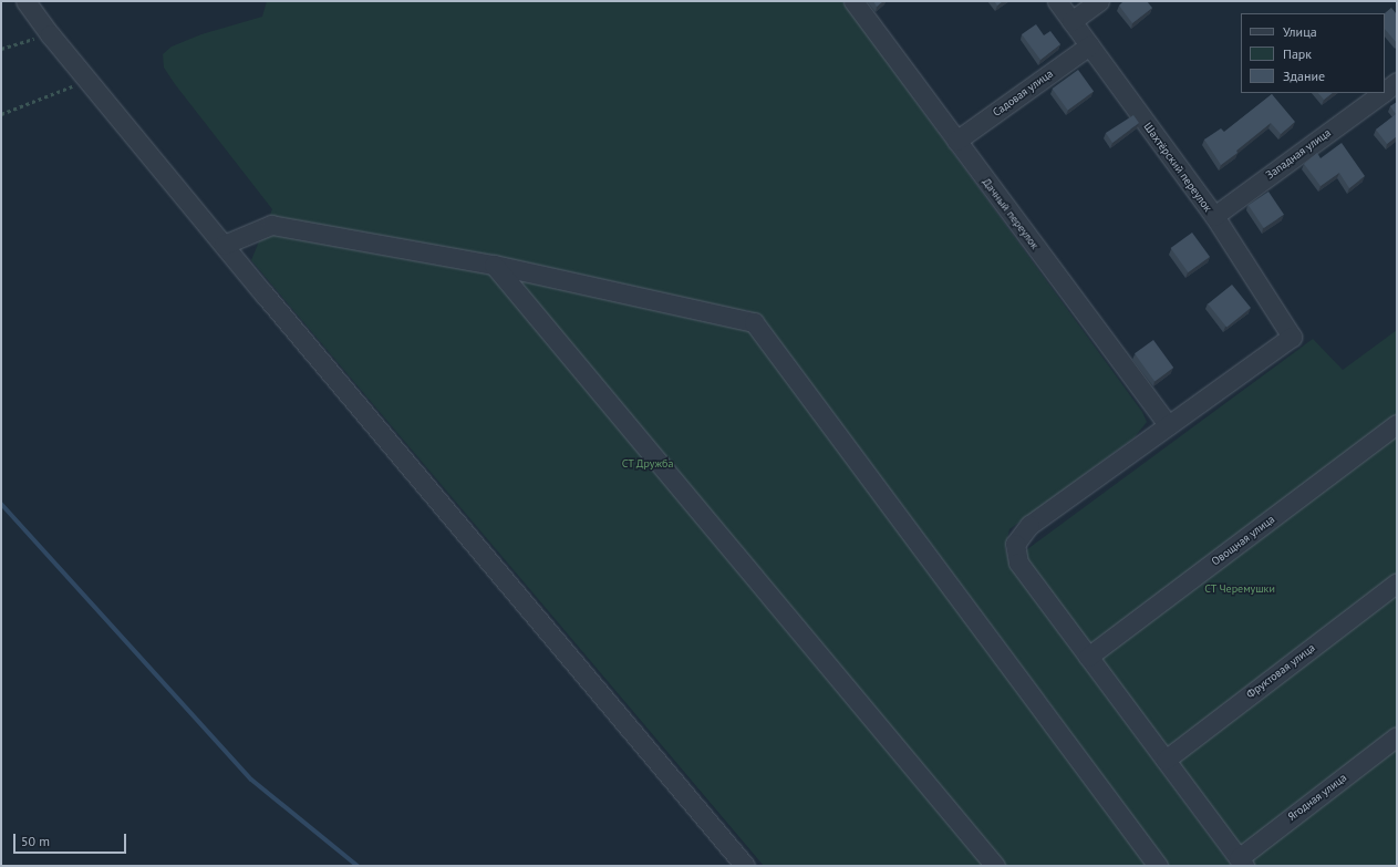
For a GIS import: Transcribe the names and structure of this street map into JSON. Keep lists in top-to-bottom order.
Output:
{
  "streets": {
    "street": [
      "Садовая улица",
      "Западная улица",
      "Шахтёрский переулок",
      "Дачный переулок",
      "Овощная улица",
      "Фруктовая улица",
      "Ягодная улица"
    ]
  },
  "crossings": [
    ["Садовая улица", "Шахтёрский переулок"],
    ["Садовая улица", "Дачный переулок"],
    ["Западная улица", "Шахтёрский переулок"],
    ["Шахтёрский переулок", "Дачный переулок"]
  ],
  "parks": ["СТ Дружба", "СТ Черемушки"],
  "legend": ["Улица", "Парк", "Здание"],
  "scale_bar": "50 m"
}
